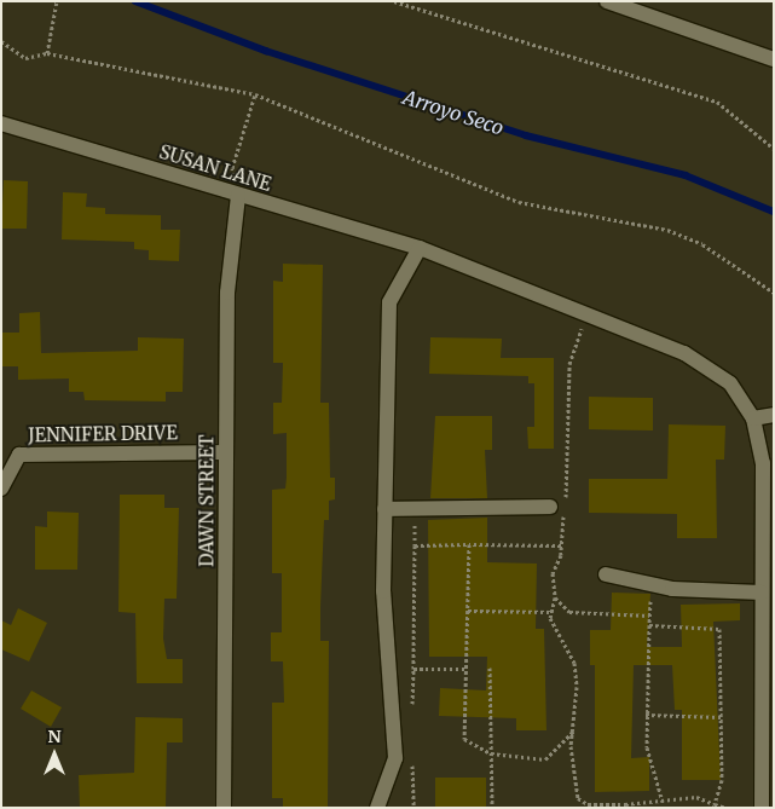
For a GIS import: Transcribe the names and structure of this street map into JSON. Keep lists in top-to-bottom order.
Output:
{
  "streets": {
    "street": ["SUSAN LANE", "JENNIFER DRIVE", "DAWN STREET"]
  },
  "crossings": [
    ["SUSAN LANE", "DAWN STREET"],
    ["JENNIFER DRIVE", "DAWN STREET"]
  ],
  "water": ["Arroyo Seco"],
  "north": "top"
}
